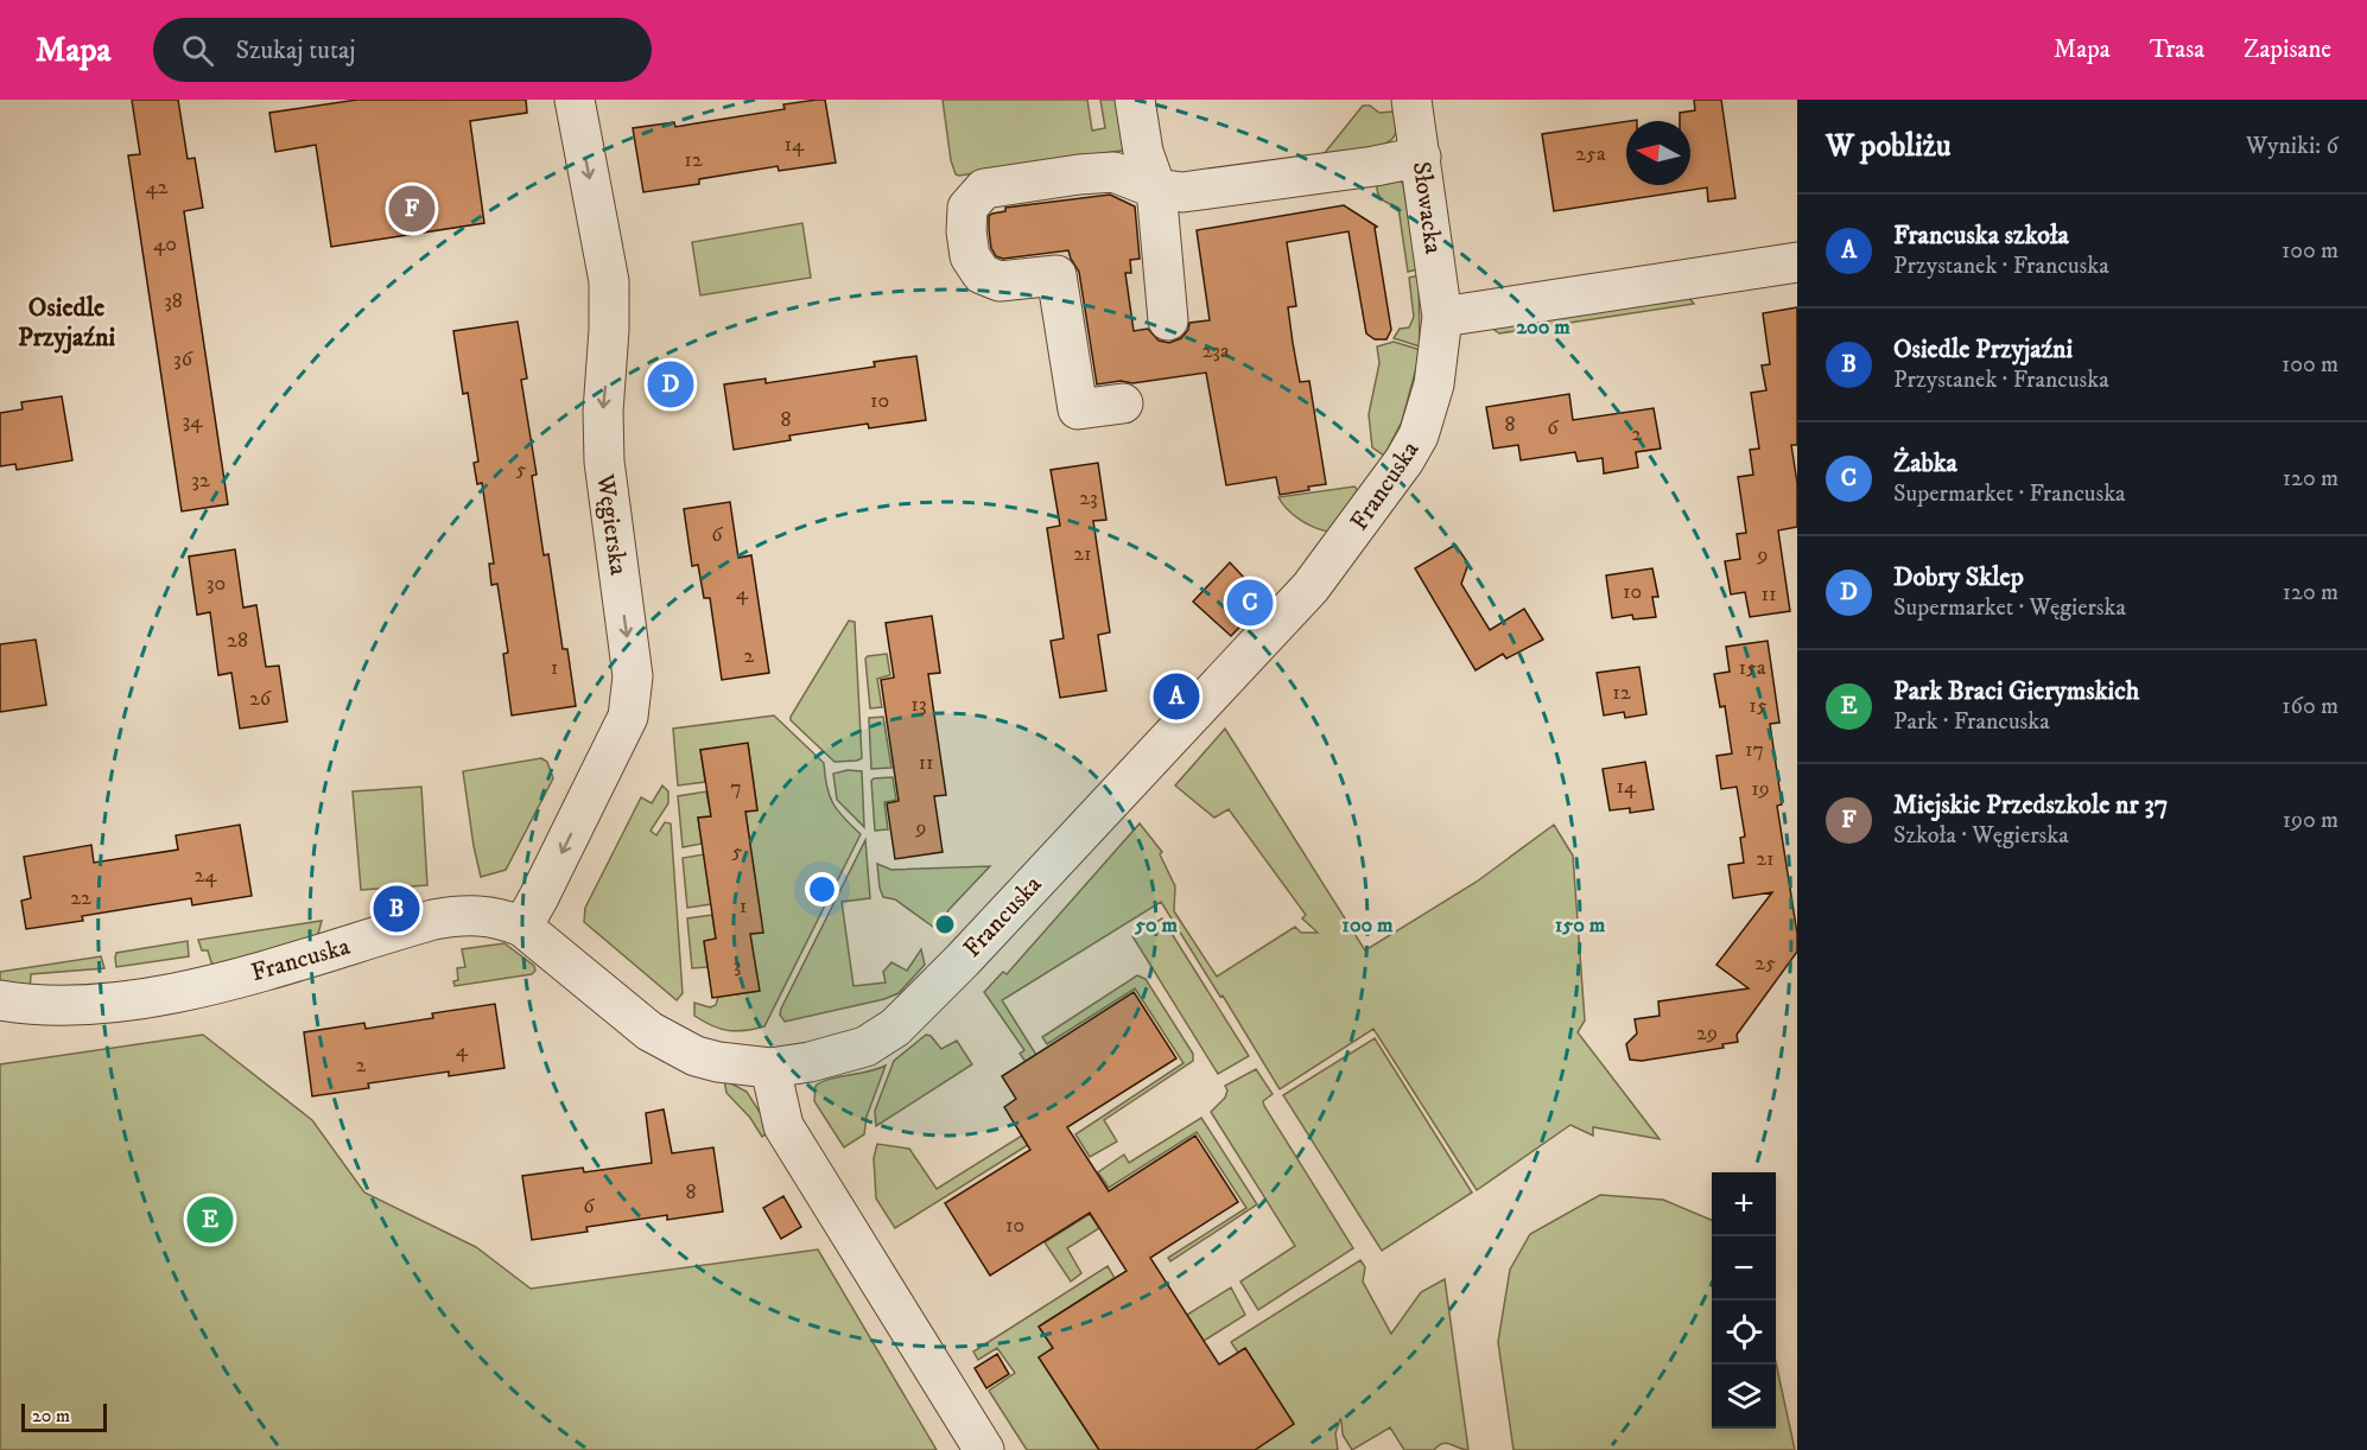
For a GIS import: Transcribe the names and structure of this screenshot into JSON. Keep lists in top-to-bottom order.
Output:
{
  "streets": {
    "street": ["Słowacka", "Francuska", "Węgierska"]
  },
  "crossings": [
    ["Słowacka", "Francuska"],
    ["Francuska", "Węgierska"]
  ],
  "one_way": ["Węgierska"],
  "districts": ["Osiedle Przyjaźni"],
  "house_numbers": [
    "14",
    "25a",
    "12",
    "42",
    "40",
    "38",
    "23a",
    "36",
    "10",
    "8",
    "34",
    "8",
    "6",
    "2",
    "5",
    "32",
    "23",
    "6",
    "21",
    "9",
    "30",
    "10",
    "4",
    "11",
    "28",
    "2",
    "1",
    "15a",
    "12",
    "26",
    "13",
    "15",
    "17",
    "11",
    "14",
    "7",
    "19",
    "9",
    "5",
    "21",
    "24",
    "22",
    "1",
    "25",
    "3",
    "29",
    "4",
    "2",
    "8",
    "6",
    "10"
  ],
  "scale_bar": "20 m",
  "north": "left",
  "page": {
    "header": "Mapa",
    "search": "Szukaj tutaj",
    "nav": ["Mapa", "Trasa", "Zapisane"],
    "heading": ["W pobliżu", "Wyniki: 6"],
    "pins": [
      "F",
      "D",
      "C",
      "A",
      "B",
      "E"
    ],
    "list": [
      {
        "mark": "A",
        "name": "Francuska szkoła",
        "note": "Przystanek · Francuska",
        "value": "100 m"
      },
      {
        "mark": "B",
        "name": "Osiedle Przyjaźni",
        "note": "Przystanek · Francuska",
        "value": "100 m"
      },
      {
        "mark": "C",
        "name": "Żabka",
        "note": "Supermarket · Francuska",
        "value": "120 m"
      },
      {
        "mark": "D",
        "name": "Dobry Sklep",
        "note": "Supermarket · Węgierska",
        "value": "120 m"
      },
      {
        "mark": "E",
        "name": "Park Braci Gierymskich",
        "note": "Park · Francuska",
        "value": "160 m"
      },
      {
        "mark": "F",
        "name": "Miejskie Przedszkole nr 37",
        "note": "Szkoła · Węgierska",
        "value": "190 m"
      }
    ],
    "map_buttons": ["+", "−"],
    "scale": "20 m"
  },
  "rings": [
    "200 m",
    "50 m",
    "100 m",
    "150 m"
  ]
}
